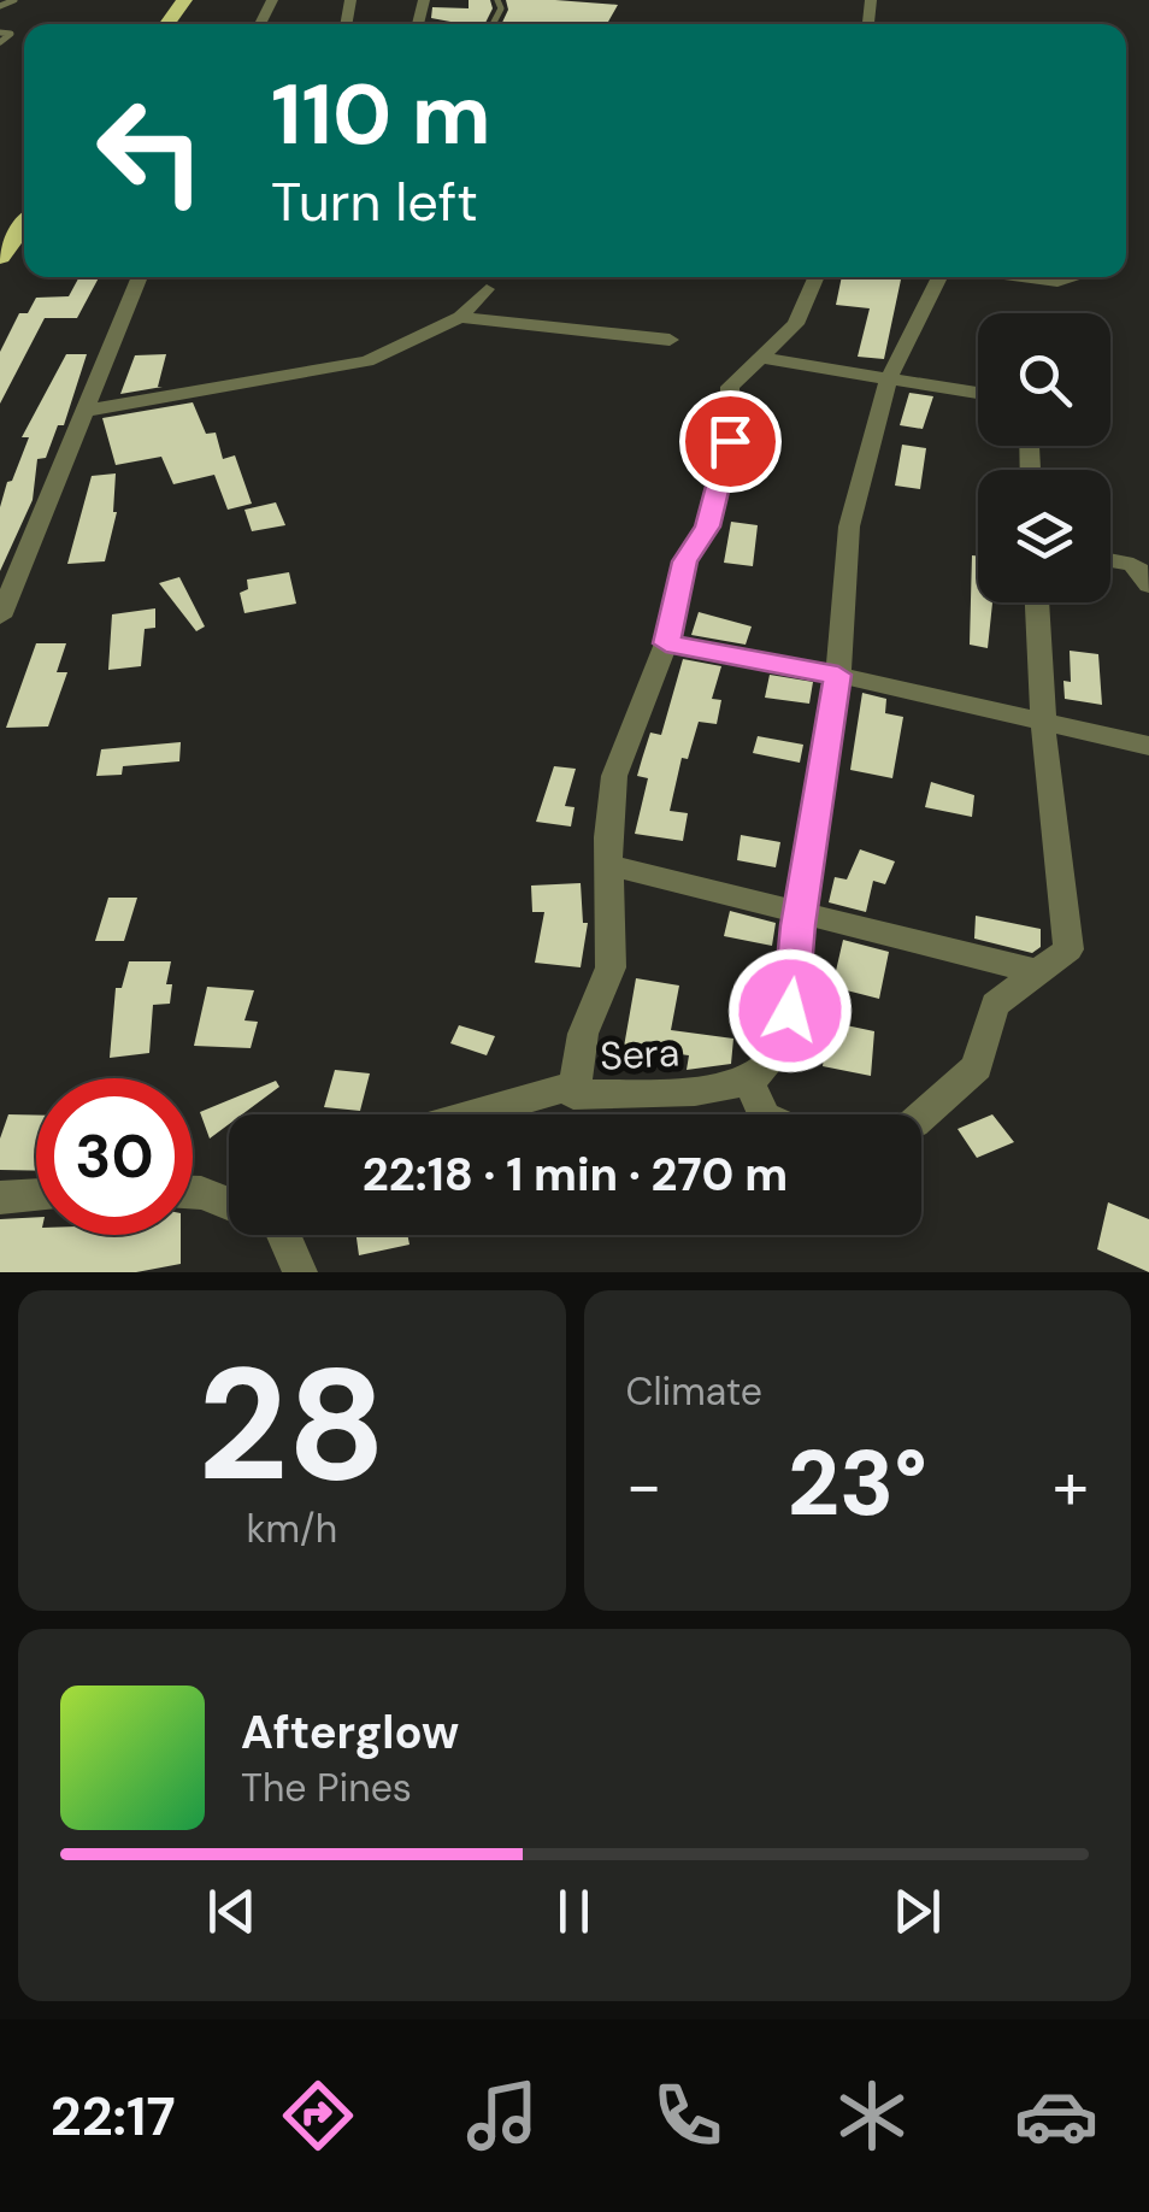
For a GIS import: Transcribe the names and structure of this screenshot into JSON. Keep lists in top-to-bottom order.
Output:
{
  "streets": {
    "street": ["Sera"]
  },
  "page": {
    "turn": ["110 m", "Turn left"],
    "limit": "30",
    "trip": "22:18 · 1 min · 270 m",
    "tile": [
      ["28", "km/h"],
      "Climate"
    ],
    "heat": ["−", "23°", "+"],
    "song": ["Afterglow", "The Pines"],
    "tabs": "22:17"
  }
}
